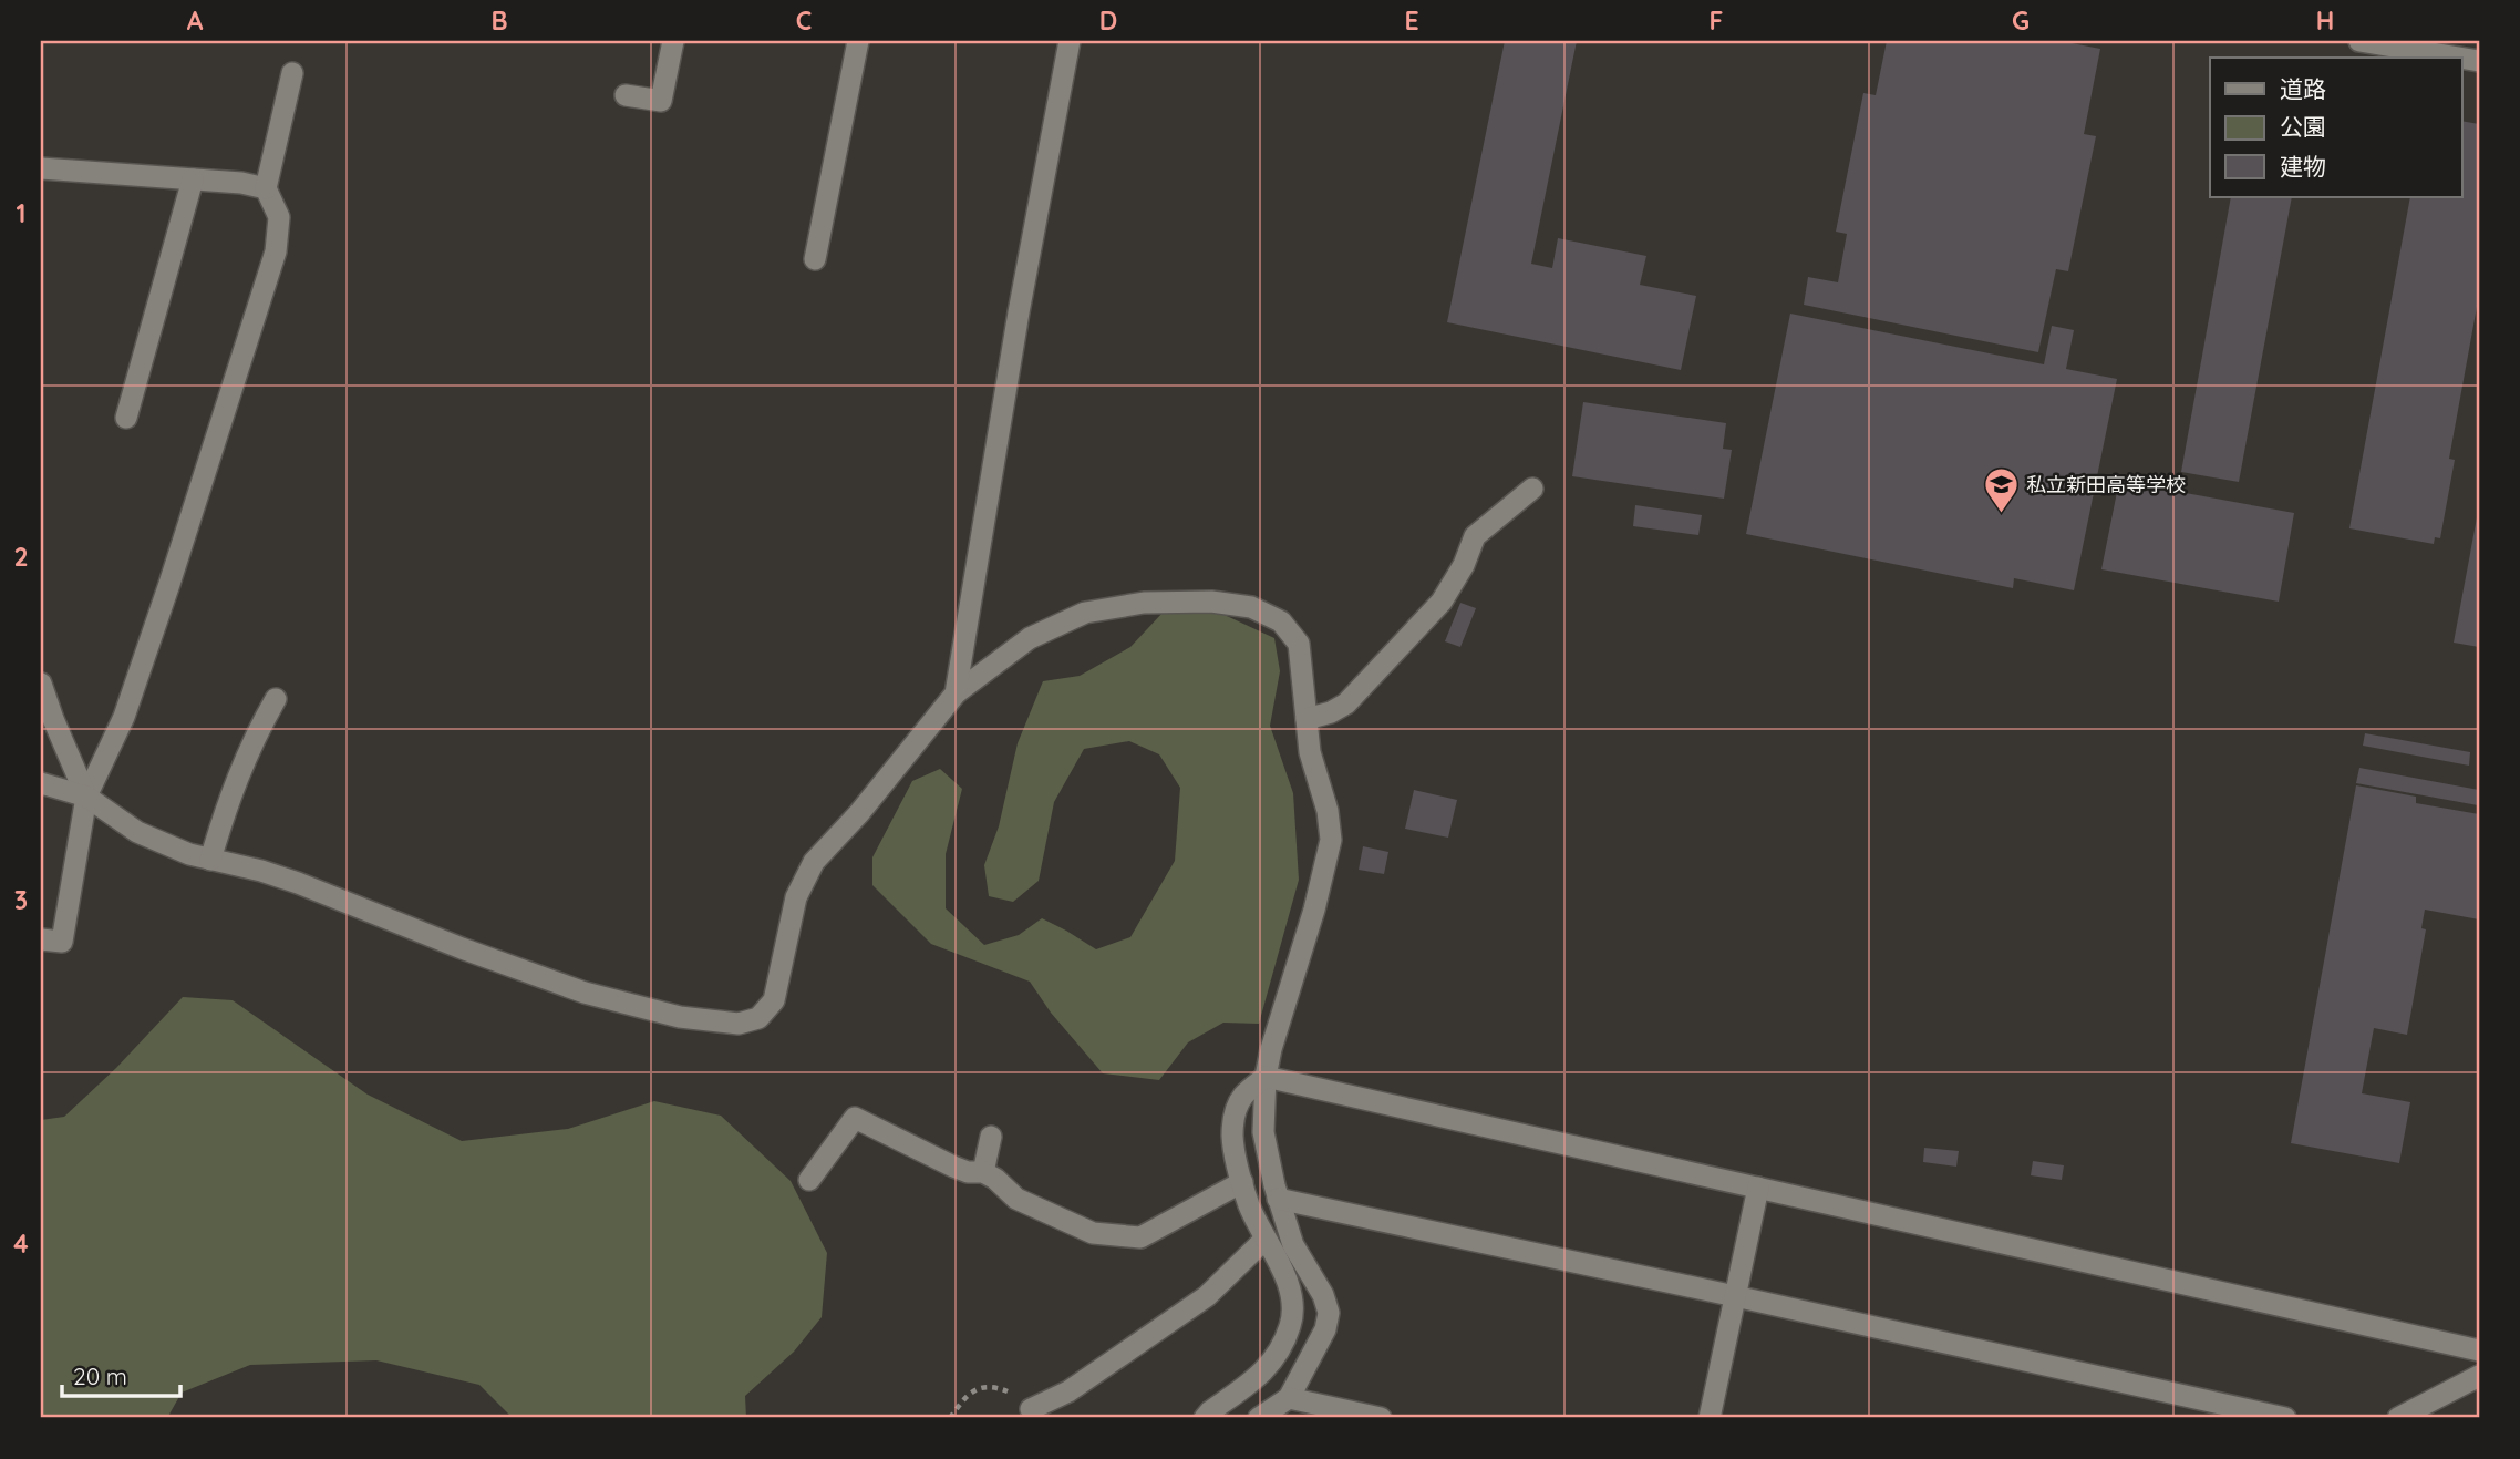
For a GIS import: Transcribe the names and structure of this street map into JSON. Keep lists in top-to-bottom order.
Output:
{
  "places": {
    "school or university": ["私立新田高等学校"]
  },
  "legend": ["道路", "公園", "建物"],
  "scale_bar": "20 m",
  "grid": {
    "columns": [
      "A",
      "B",
      "C",
      "D",
      "E",
      "F",
      "G",
      "H"
    ],
    "rows": [
      "1",
      "2",
      "3",
      "4"
    ]
  }
}
